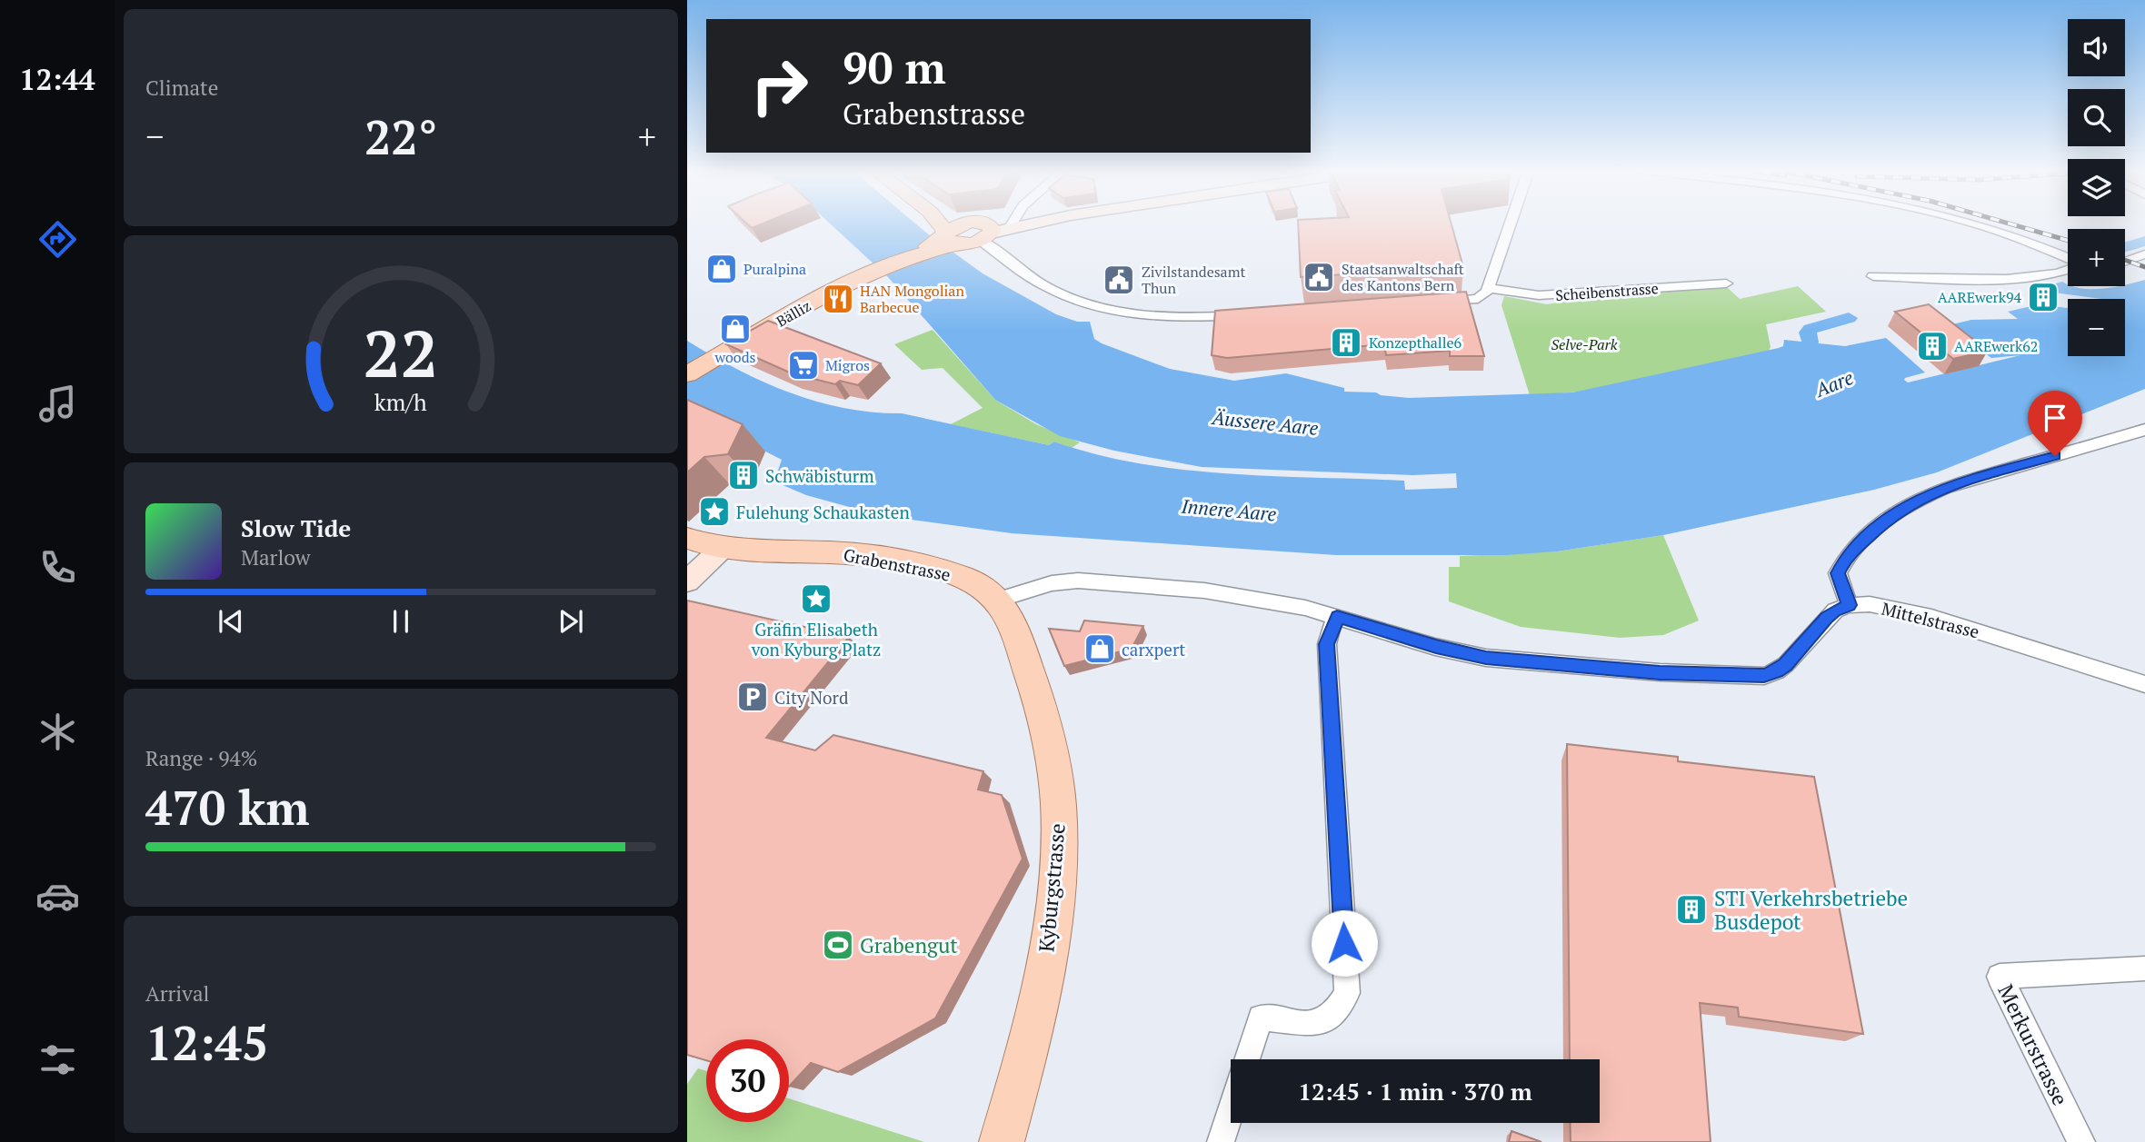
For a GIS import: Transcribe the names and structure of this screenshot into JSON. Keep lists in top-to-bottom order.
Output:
{
  "streets": {
    "main road": ["Bälliz", "Grabenstrasse", "Kyburgstrasse"],
    "street": ["Scheibenstrasse", "Mittelstrasse", "Merkurstrasse"]
  },
  "crossings": [
    ["Grabenstrasse", "Kyburgstrasse"]
  ],
  "water": ["Aare", "Äussere Aare", "Innere Aare"],
  "parks": ["Selve-Park"],
  "places": {
    "shop": ["Puralpina", "woods", "carxpert"],
    "public building": ["Staatsanwaltschaft des Kantons Bern", "Zivilstandesamt Thun"],
    "building": [
      "AAREwerk94",
      "Konzepthalle6",
      "AAREwerk62",
      "Schwäbisturm",
      "STI Verkehrsbetriebe Busdepot"
    ],
    "restaurant": ["HAN Mongolian Barbecue"],
    "supermarket": ["Migros"],
    "place": ["Fulehung Schaukasten", "Gräfin Elisabeth von Kyburg Platz"],
    "parking": ["City Nord"],
    "sports": ["Grabengut"]
  },
  "page": {
    "tabs": "12:44",
    "tile": [
      "Climate",
      ["Range · 94%", "470 km"],
      ["Arrival", "12:45"]
    ],
    "map_buttons": ["+", "−"],
    "turn": ["90 m", "Grabenstrasse"],
    "heat": ["−", "22°", "+"],
    "song": ["Slow Tide", "Marlow"],
    "limit": "30",
    "trip": "12:45 · 1 min · 370 m",
    "gauge": ["22", "km/h"]
  }
}
